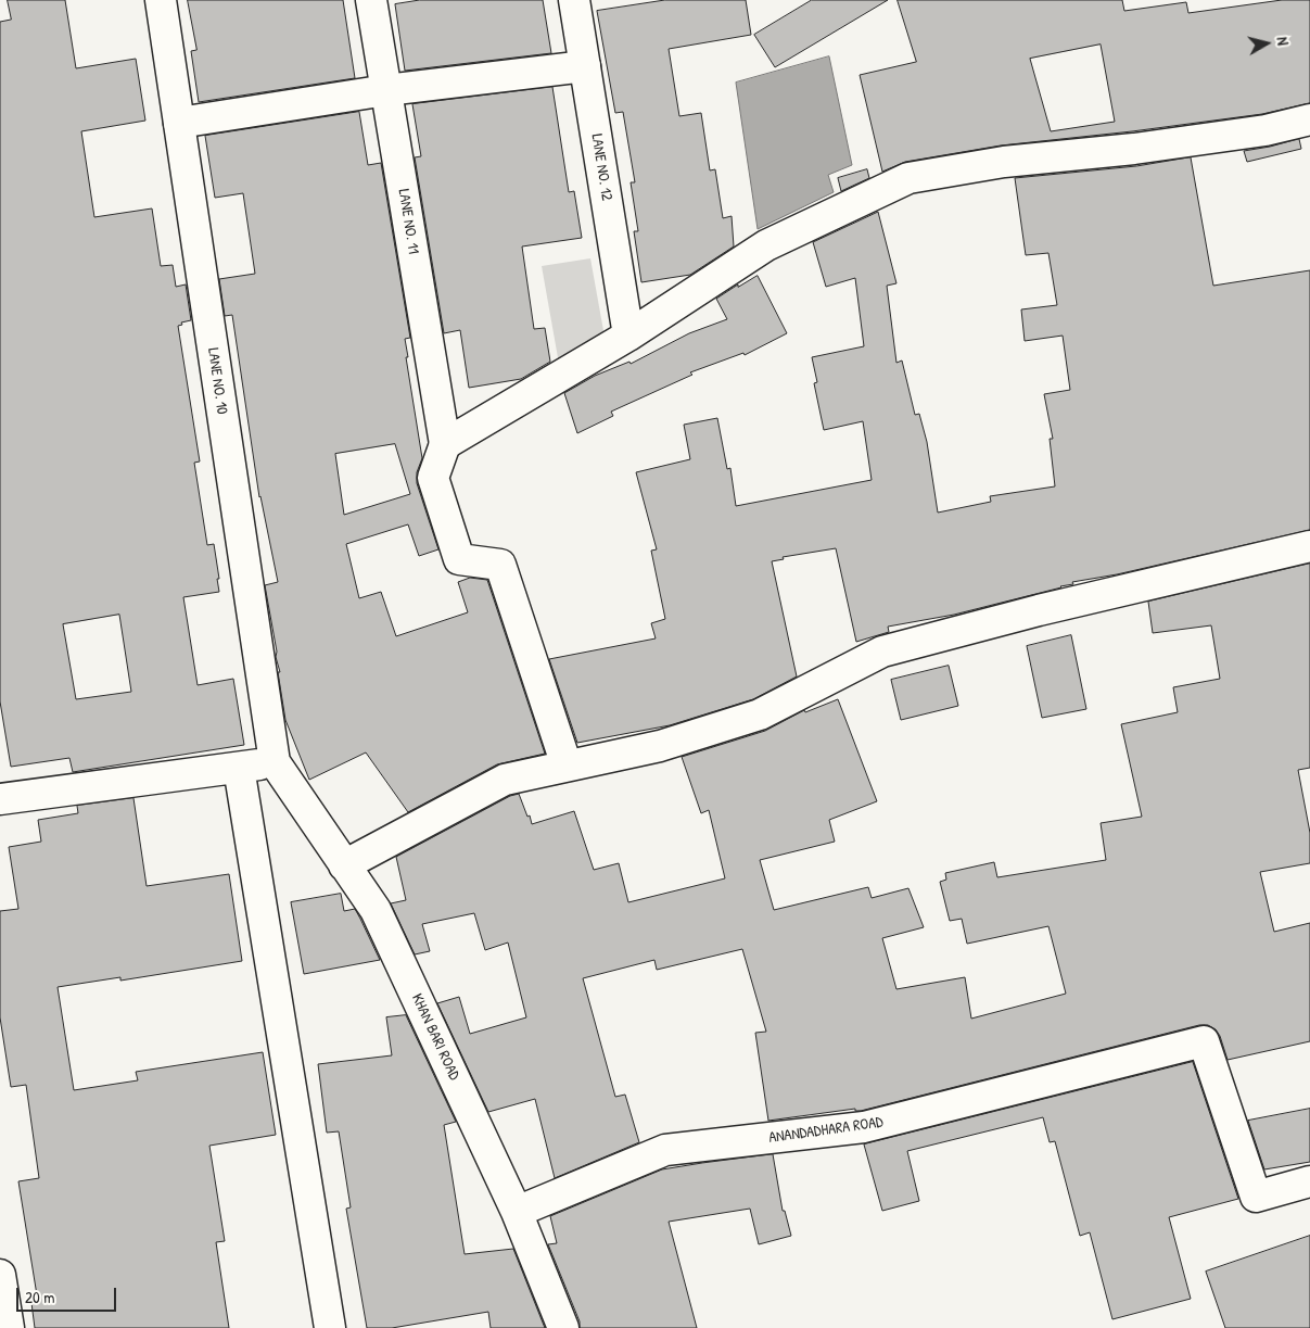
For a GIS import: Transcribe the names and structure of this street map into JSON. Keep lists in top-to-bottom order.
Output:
{
  "streets": {
    "street": [
      "LANE NO. 12",
      "LANE NO. 11",
      "LANE NO. 10",
      "KHAN BARI ROAD",
      "ANANDADHARA ROAD"
    ]
  },
  "crossings": [
    ["LANE NO. 10", "KHAN BARI ROAD"],
    ["KHAN BARI ROAD", "ANANDADHARA ROAD"]
  ],
  "scale_bar": "20 m",
  "north": "right"
}
